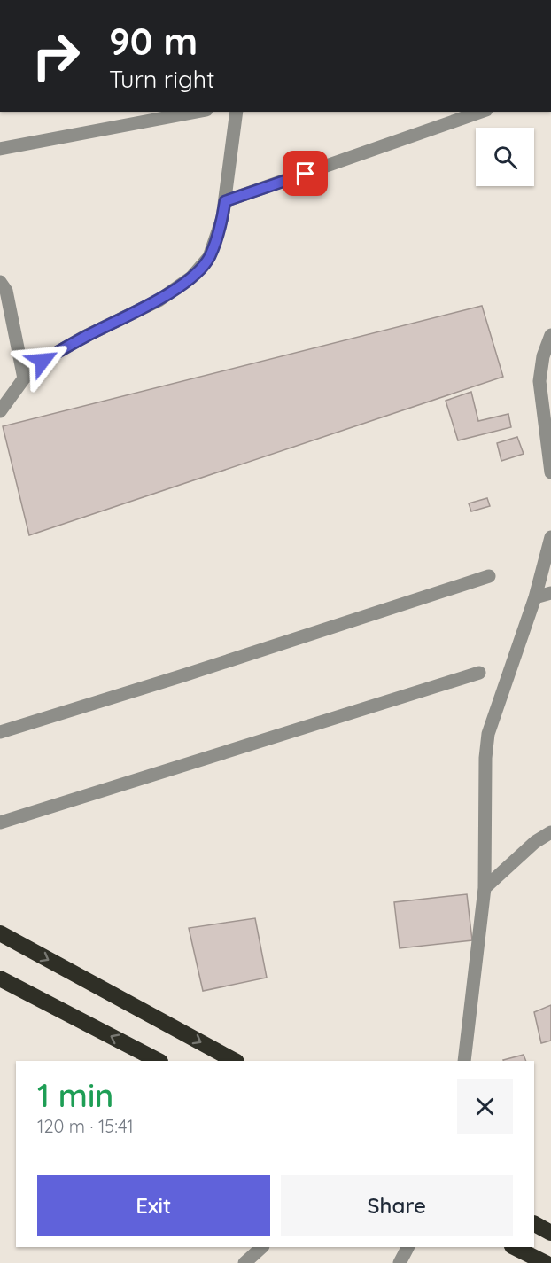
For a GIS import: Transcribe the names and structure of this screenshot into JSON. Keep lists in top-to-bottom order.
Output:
{
  "page": {
    "turn": ["90 m", "Turn right"],
    "heading": ["1 min", "120 m · 15:41"],
    "buttons": ["Exit", "Share"]
  }
}
